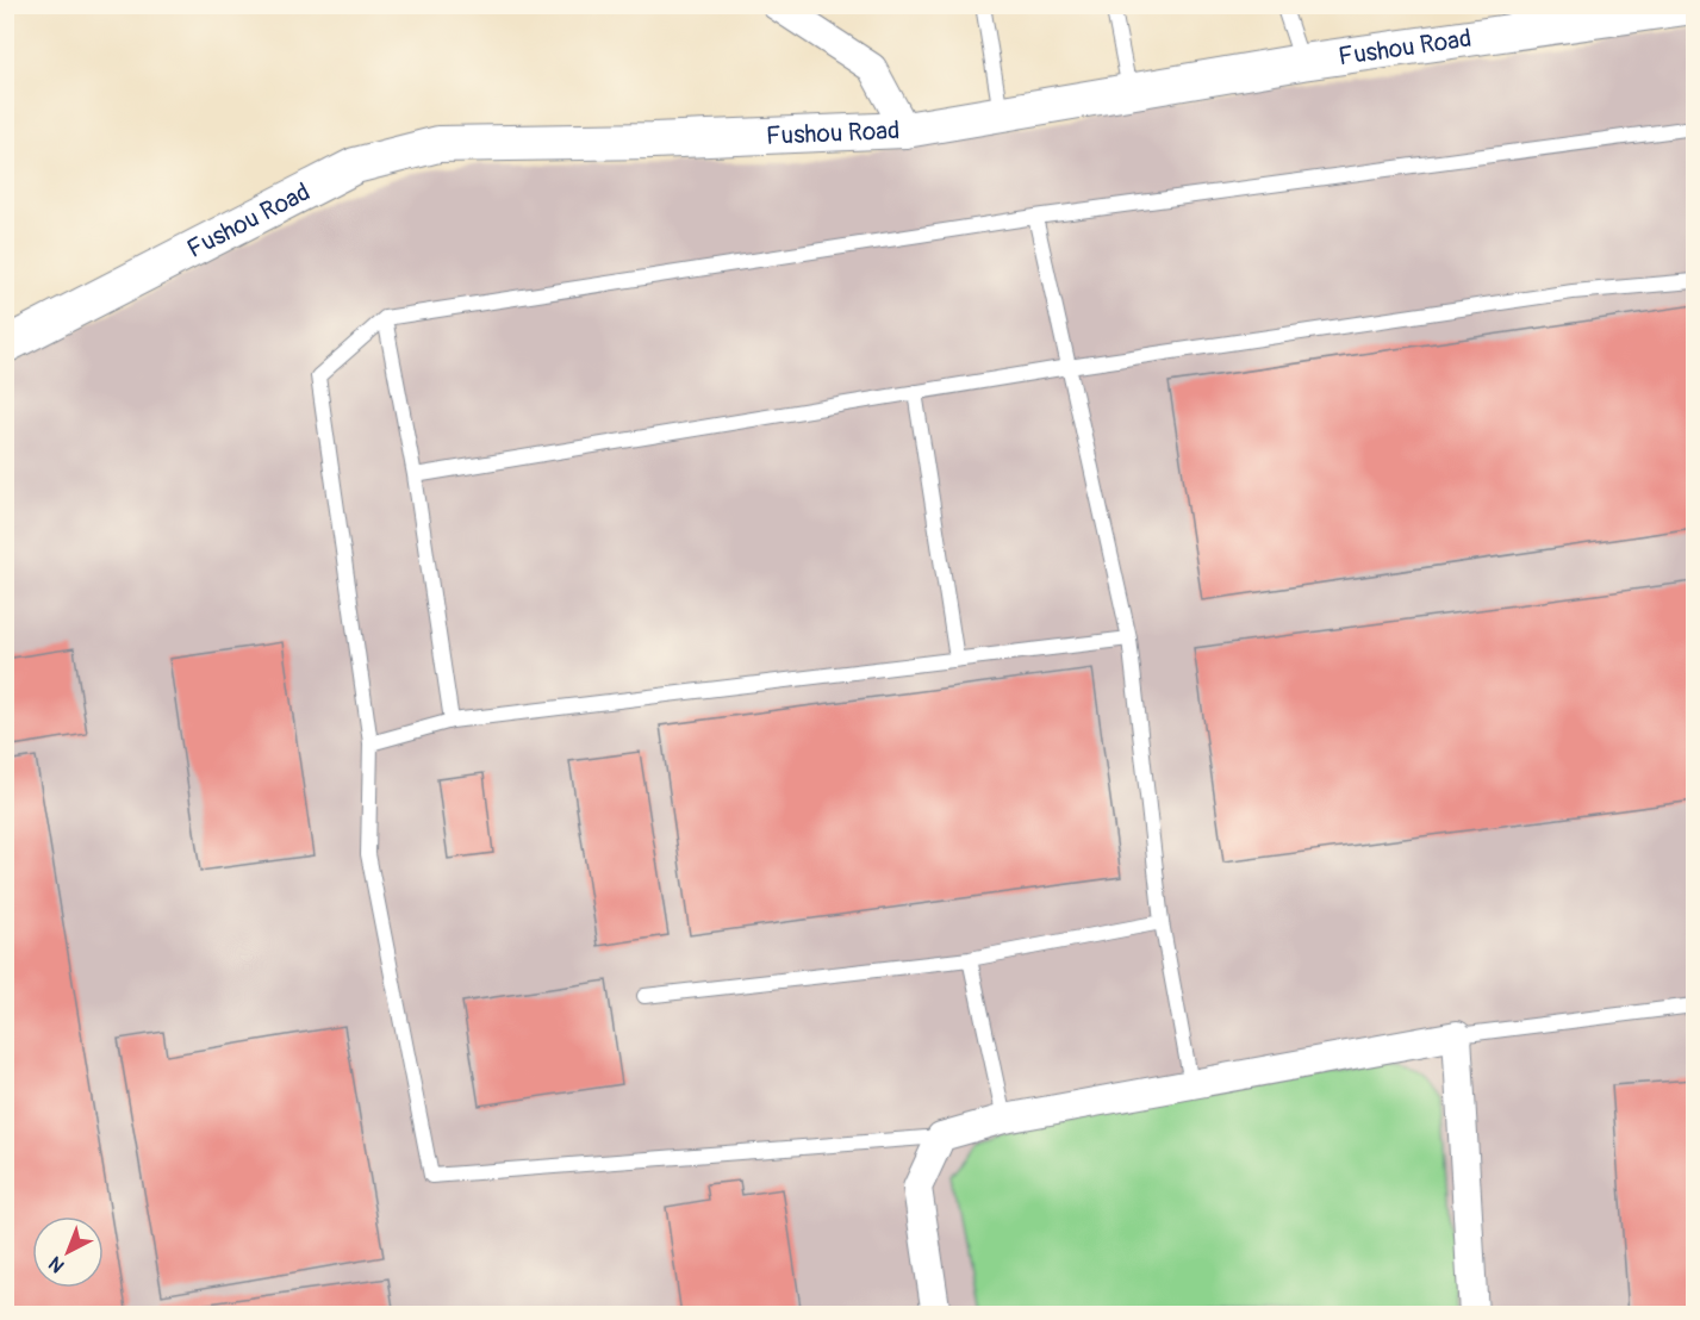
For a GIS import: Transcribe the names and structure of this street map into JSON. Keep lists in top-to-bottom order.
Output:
{
  "streets": {
    "street": ["Fushou Road"]
  },
  "north": "bottom left"
}
